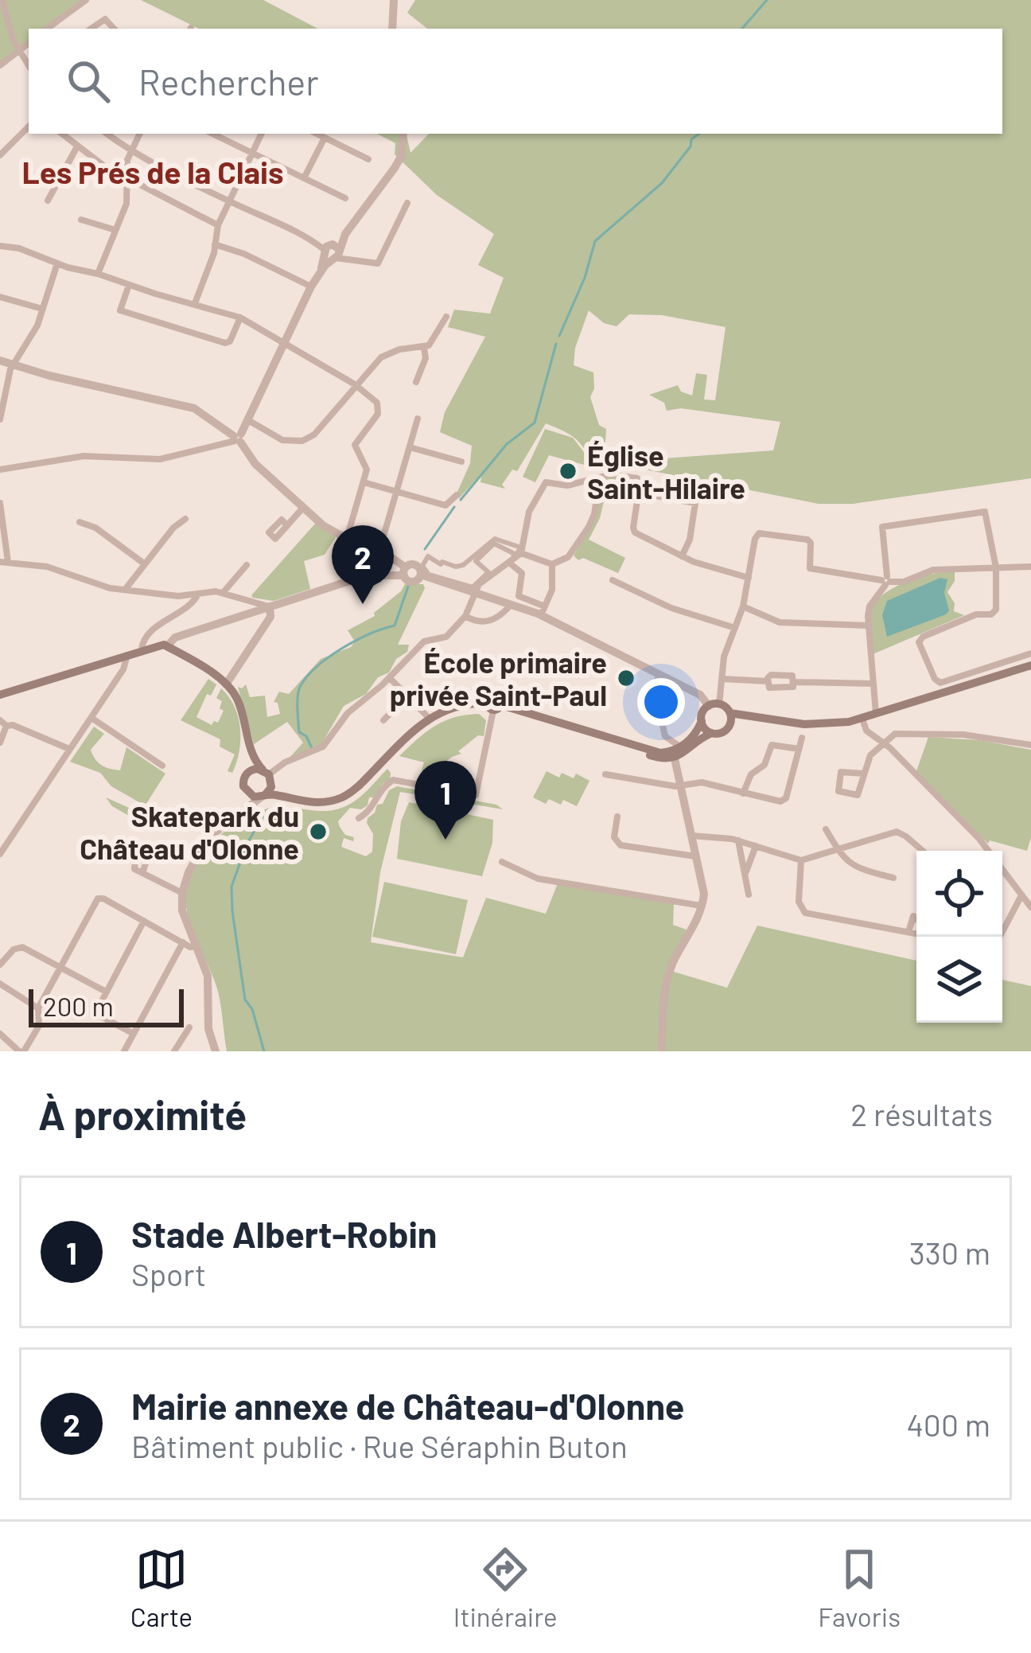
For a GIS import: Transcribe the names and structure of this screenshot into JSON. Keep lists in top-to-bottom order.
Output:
{
  "districts": ["Les Prés de la Clais"],
  "places": ["Église Saint-Hilaire", "École primaire privée Saint-Paul", "Skatepark du Château d'Olonne"],
  "scale_bar": "200 m",
  "page": {
    "search": "Rechercher",
    "pins": ["2", "1"],
    "scale": "200 m",
    "heading": ["À proximité", "2 résultats"],
    "list": [
      {
        "mark": "1",
        "name": "Stade Albert-Robin",
        "note": "Sport",
        "value": "330 m"
      },
      {
        "mark": "2",
        "name": "Mairie annexe de Château-d'Olonne",
        "note": "Bâtiment public · Rue Séraphin Buton",
        "value": "400 m"
      }
    ],
    "nav": ["Carte", "Itinéraire", "Favoris"]
  }
}
